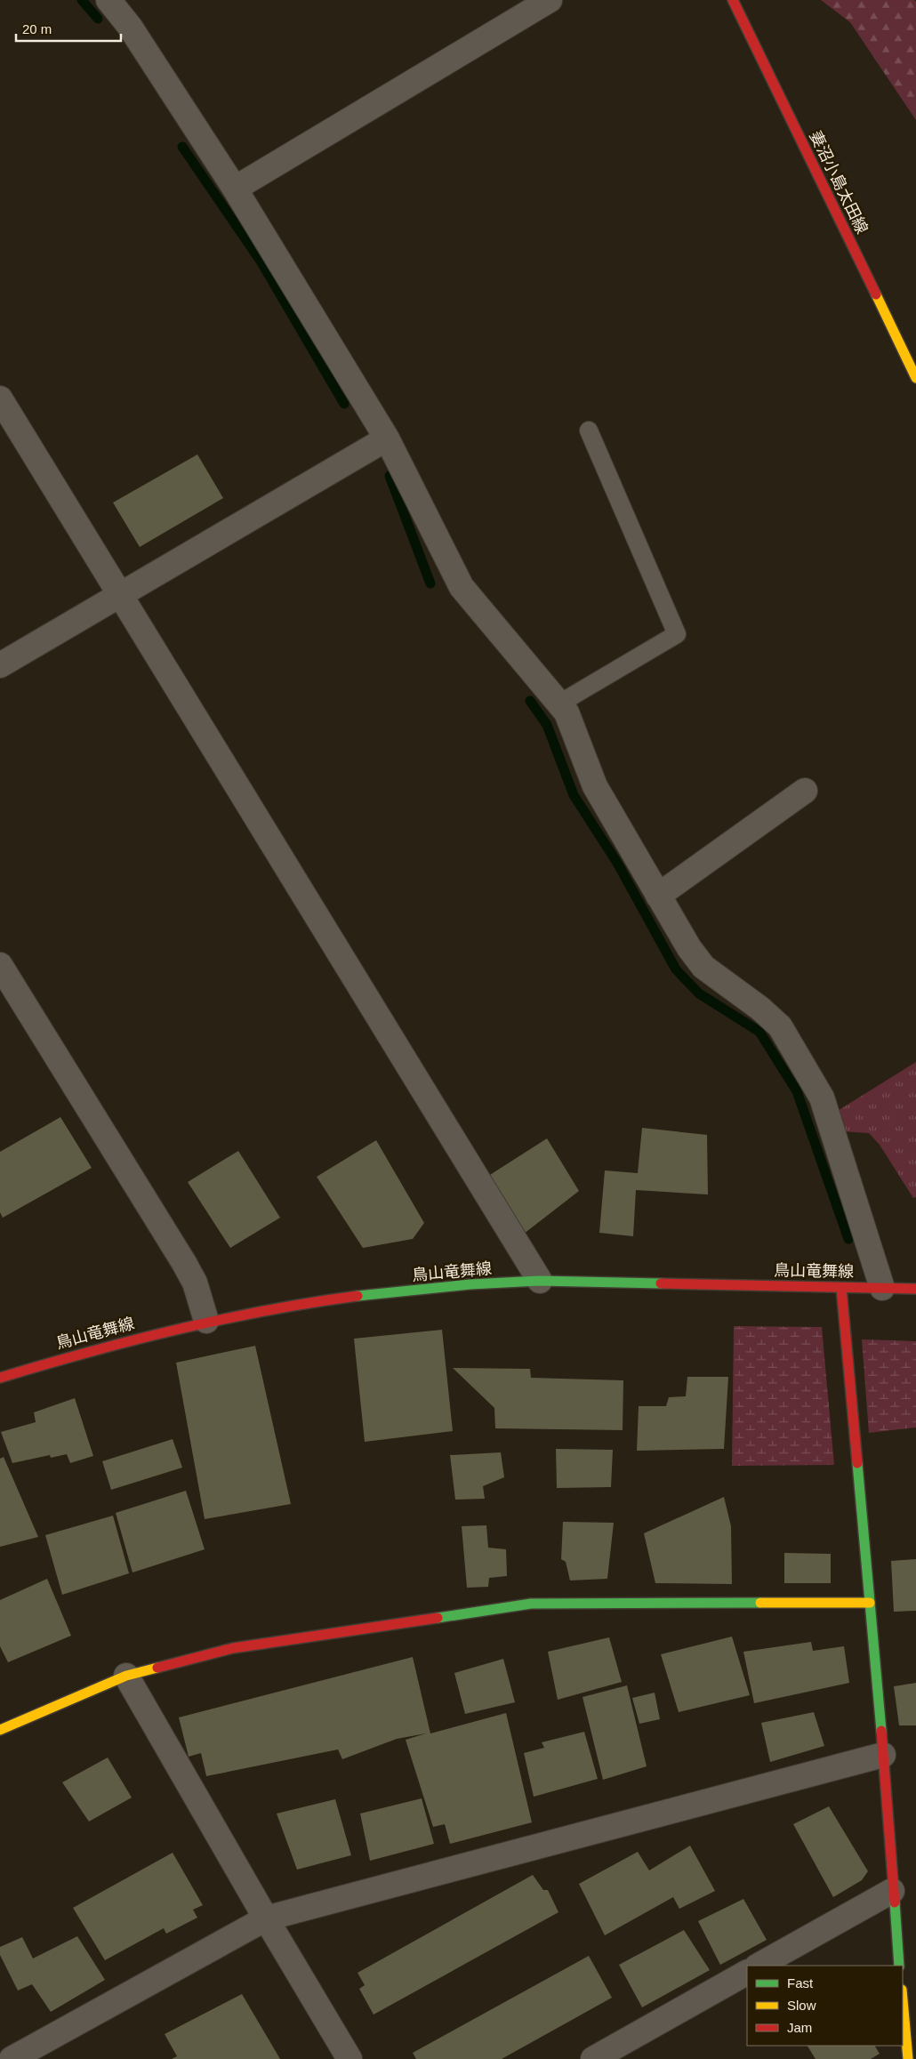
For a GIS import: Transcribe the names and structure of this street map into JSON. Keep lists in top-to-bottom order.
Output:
{
  "streets": {
    "street": ["妻沼小島太田線", "鳥山竜舞線"]
  },
  "legend": ["Fast", "Slow", "Jam"],
  "scale_bar": "20 m"
}
